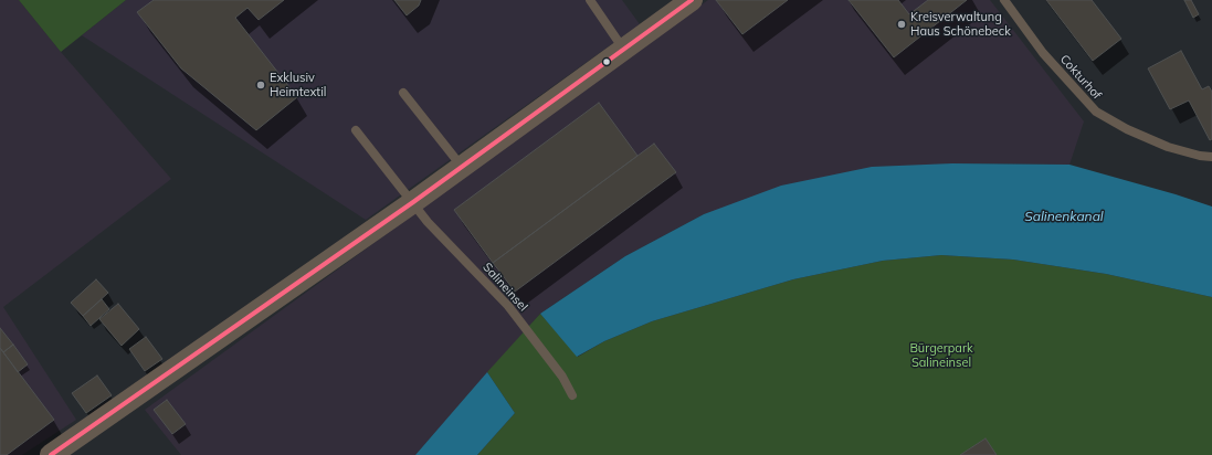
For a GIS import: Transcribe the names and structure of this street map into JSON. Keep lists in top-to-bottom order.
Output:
{
  "streets": {
    "lane": ["Cokturhof", "Salineinsel"]
  },
  "water": ["Salinenkanal"],
  "parks": ["Bürgerpark Salineinsel"],
  "places": ["Kreisverwaltung Haus Schönebeck", "Exklusiv Heimtextil"]
}
